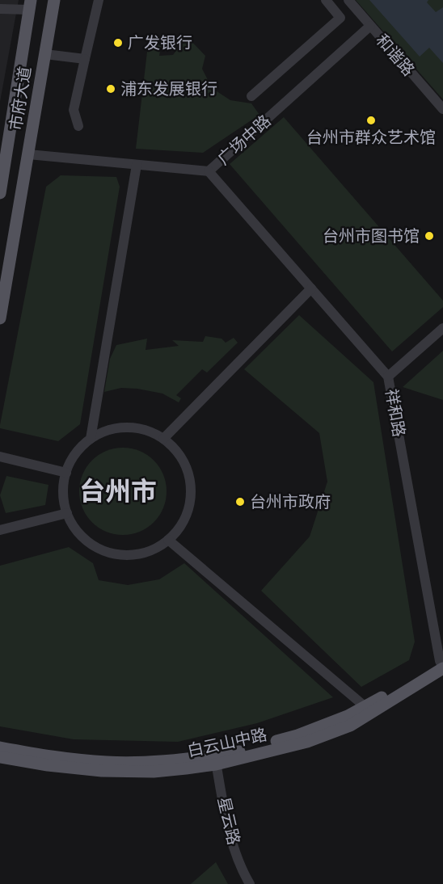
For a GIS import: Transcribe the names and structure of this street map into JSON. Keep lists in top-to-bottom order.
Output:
{
  "streets": {
    "main road": ["市府大道", "白云山中路"],
    "street": [
      "和谐路",
      "广场中路",
      "祥和路",
      "星云路"
    ]
  },
  "crossings": [
    ["和谐路", "广场中路"],
    ["市府大道", "广场中路"],
    ["广场中路", "祥和路"],
    ["祥和路", "白云山中路"],
    ["白云山中路", "星云路"]
  ],
  "districts": ["台州市"],
  "places": [
    "广发银行",
    "浦东发展银行",
    "台州市群众艺术馆",
    "台州市图书馆",
    "台州市政府"
  ]
}
